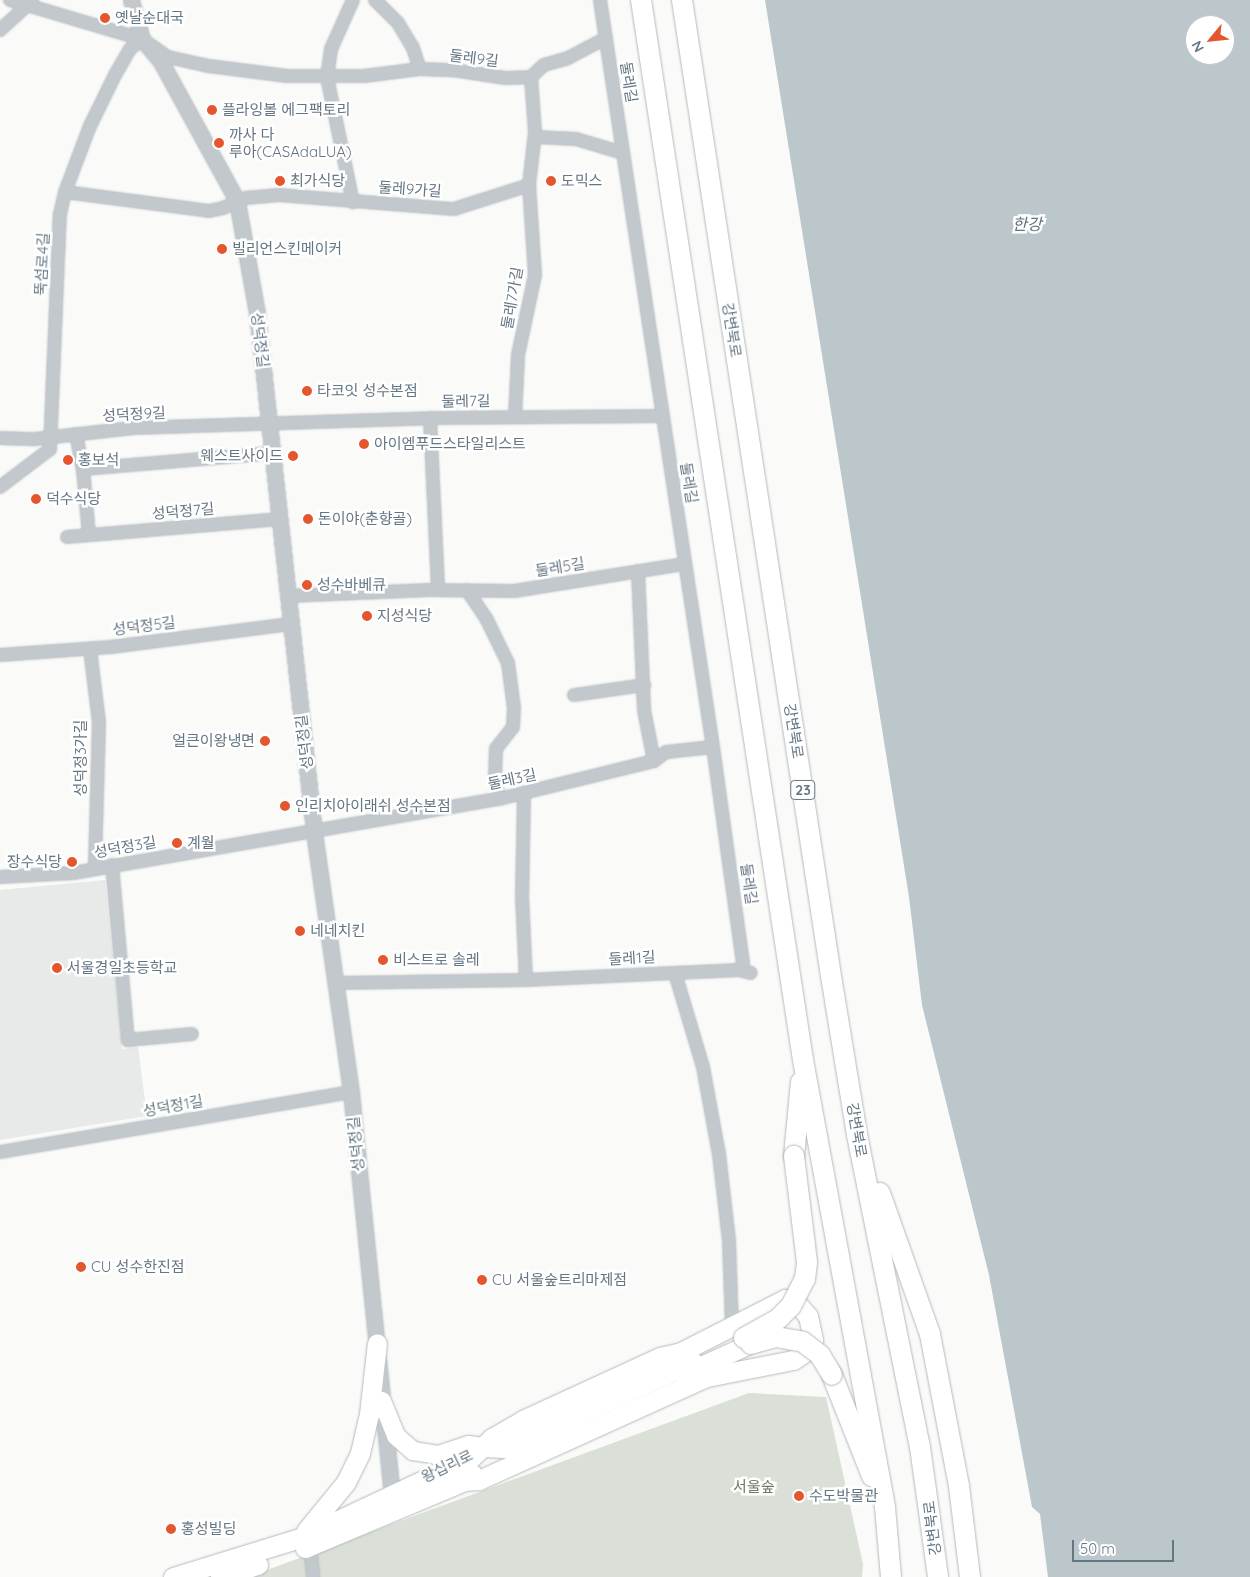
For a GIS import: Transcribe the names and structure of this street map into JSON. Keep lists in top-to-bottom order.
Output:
{
  "streets": {
    "highway": ["강변북로", "23"],
    "main road": ["왕십리로"],
    "street": [
      "둘레9길",
      "둘레길",
      "둘레9가길",
      "뚝섬로4길",
      "둘레7가길",
      "성덕정길",
      "둘레7길",
      "성덕정9길",
      "성덕정7길",
      "둘레5길",
      "성덕정5길",
      "성덕정3가길",
      "둘레3길",
      "성덕정3길",
      "둘레1길",
      "성덕정1길"
    ]
  },
  "crossings": [
    ["둘레9길", "뚝섬로4길"],
    ["둘레9길", "성덕정길"],
    ["둘레길", "둘레7길"],
    ["둘레길", "둘레5길"],
    ["둘레길", "둘레3길"],
    ["둘레길", "둘레1길"],
    ["둘레9가길", "뚝섬로4길"],
    ["둘레9가길", "둘레7가길"],
    ["둘레9가길", "성덕정길"],
    ["뚝섬로4길", "성덕정길"],
    ["뚝섬로4길", "성덕정9길"],
    ["둘레7가길", "둘레7길"],
    ["성덕정길", "둘레7길"],
    ["성덕정길", "성덕정9길"],
    ["성덕정길", "성덕정7길"],
    ["성덕정길", "둘레5길"],
    ["성덕정길", "성덕정5길"],
    ["성덕정길", "둘레3길"],
    ["성덕정길", "성덕정3길"],
    ["성덕정길", "둘레1길"],
    ["성덕정길", "성덕정1길"],
    ["성덕정길", "왕십리로"],
    ["둘레7길", "성덕정9길"],
    ["성덕정5길", "성덕정3가길"],
    ["성덕정3가길", "성덕정3길"],
    ["둘레3길", "성덕정3길"]
  ],
  "water": ["한강"],
  "parks": ["서울숲"],
  "places": [
    "옛날순대국",
    "플라잉볼 에그팩토리",
    "까사 다 루아(CASAdaLUA)",
    "최가식당",
    "도믹스",
    "빌리언스킨메이커",
    "타코잇 성수본점",
    "아이엠푸드스타일리스트",
    "웨스트사이드",
    "홍보석",
    "덕수식당",
    "돈이야(춘향골)",
    "성수바베큐",
    "지성식당",
    "얼큰이왕냉면",
    "인리치아이래쉬 성수본점",
    "계월",
    "장수식당",
    "네네치킨",
    "비스트로 솔레",
    "서울경일초등학교",
    "CU 성수한진점",
    "CU 서울숲트리마제점",
    "수도박물관",
    "홍성빌딩"
  ],
  "scale_bar": "50 m",
  "north": "bottom left"
}
